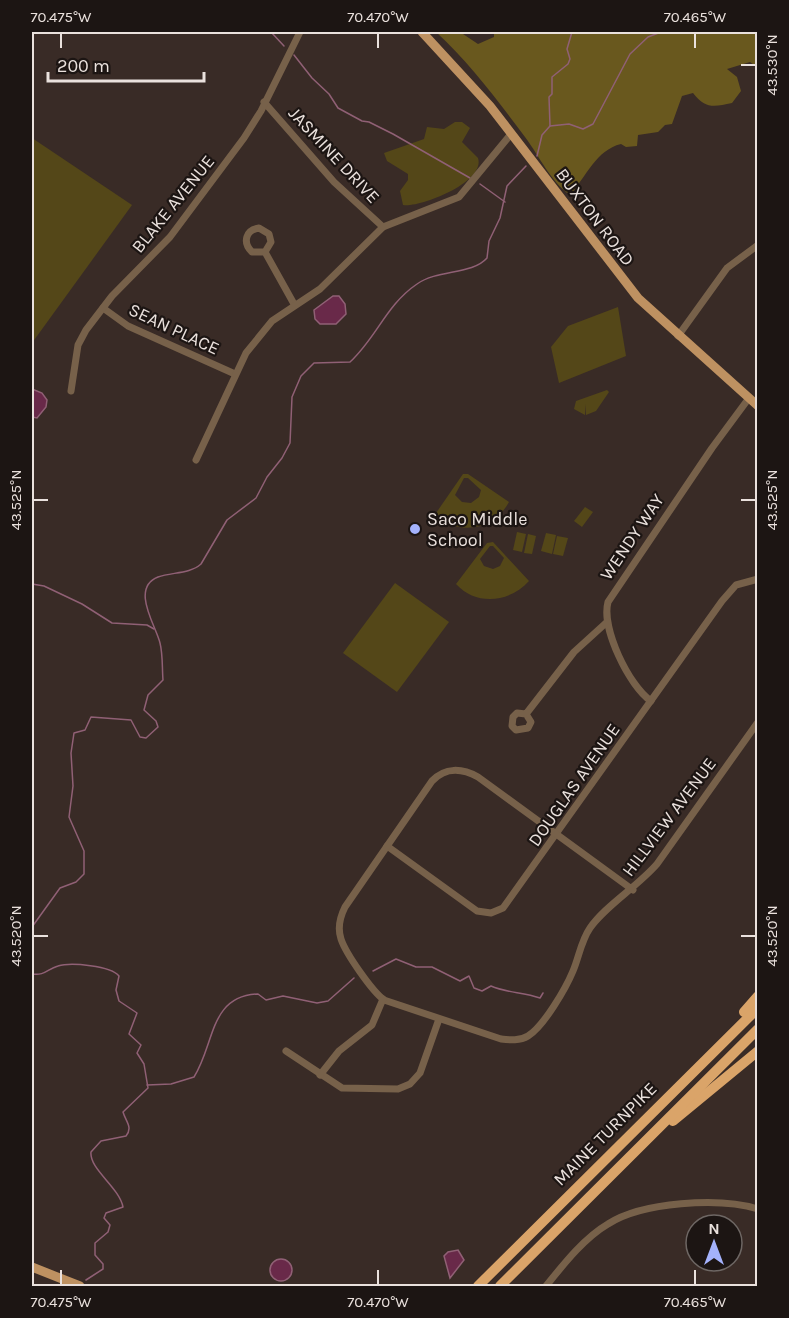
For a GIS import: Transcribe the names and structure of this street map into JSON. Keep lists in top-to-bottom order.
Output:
{
  "streets": {
    "highway": ["MAINE TURNPIKE"],
    "main road": ["BUXTON ROAD"],
    "street": [
      "JASMINE DRIVE",
      "BLAKE AVENUE",
      "SEAN PLACE",
      "WENDY WAY",
      "DOUGLAS AVENUE",
      "HILLVIEW AVENUE"
    ]
  },
  "crossings": [
    ["JASMINE DRIVE", "BLAKE AVENUE"],
    ["BLAKE AVENUE", "SEAN PLACE"],
    ["BUXTON ROAD", "WENDY WAY"]
  ],
  "places": ["Saco Middle School"],
  "scale_bar": "200 m",
  "north": "top",
  "coordinates": [
    "70.475°W",
    "70.470°W",
    "70.465°W",
    "43.530°N",
    "43.525°N",
    "43.520°N"
  ]
}
